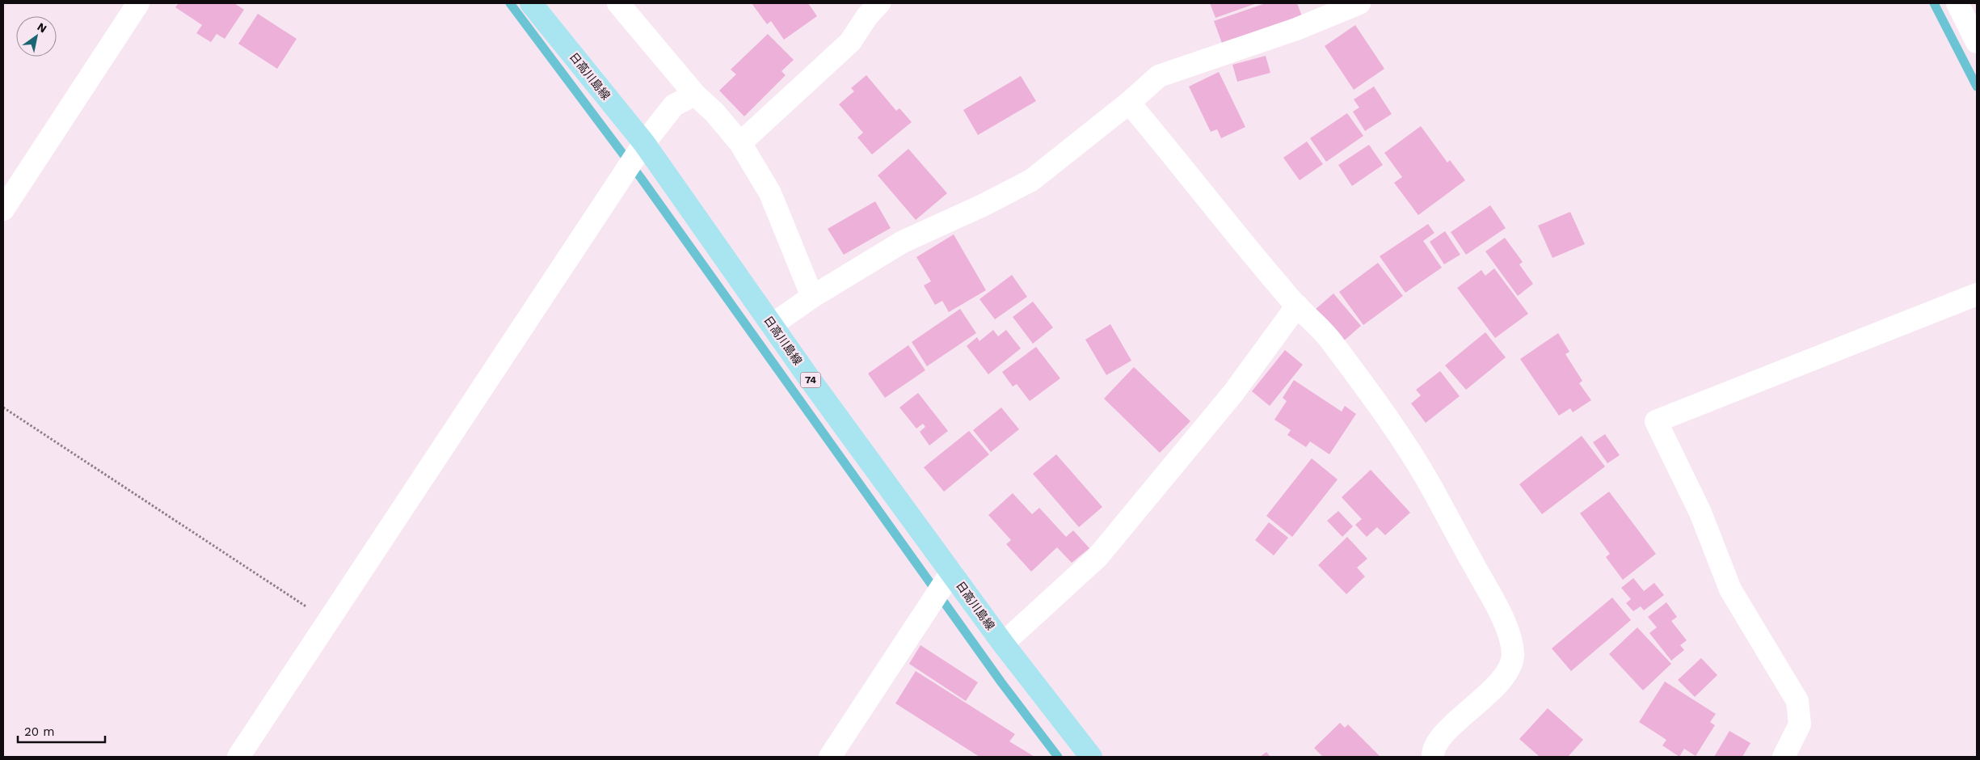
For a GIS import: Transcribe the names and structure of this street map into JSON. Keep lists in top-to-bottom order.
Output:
{
  "streets": {
    "main road": ["日高川島線", "74"]
  },
  "scale_bar": "20 m",
  "north": "top right"
}
